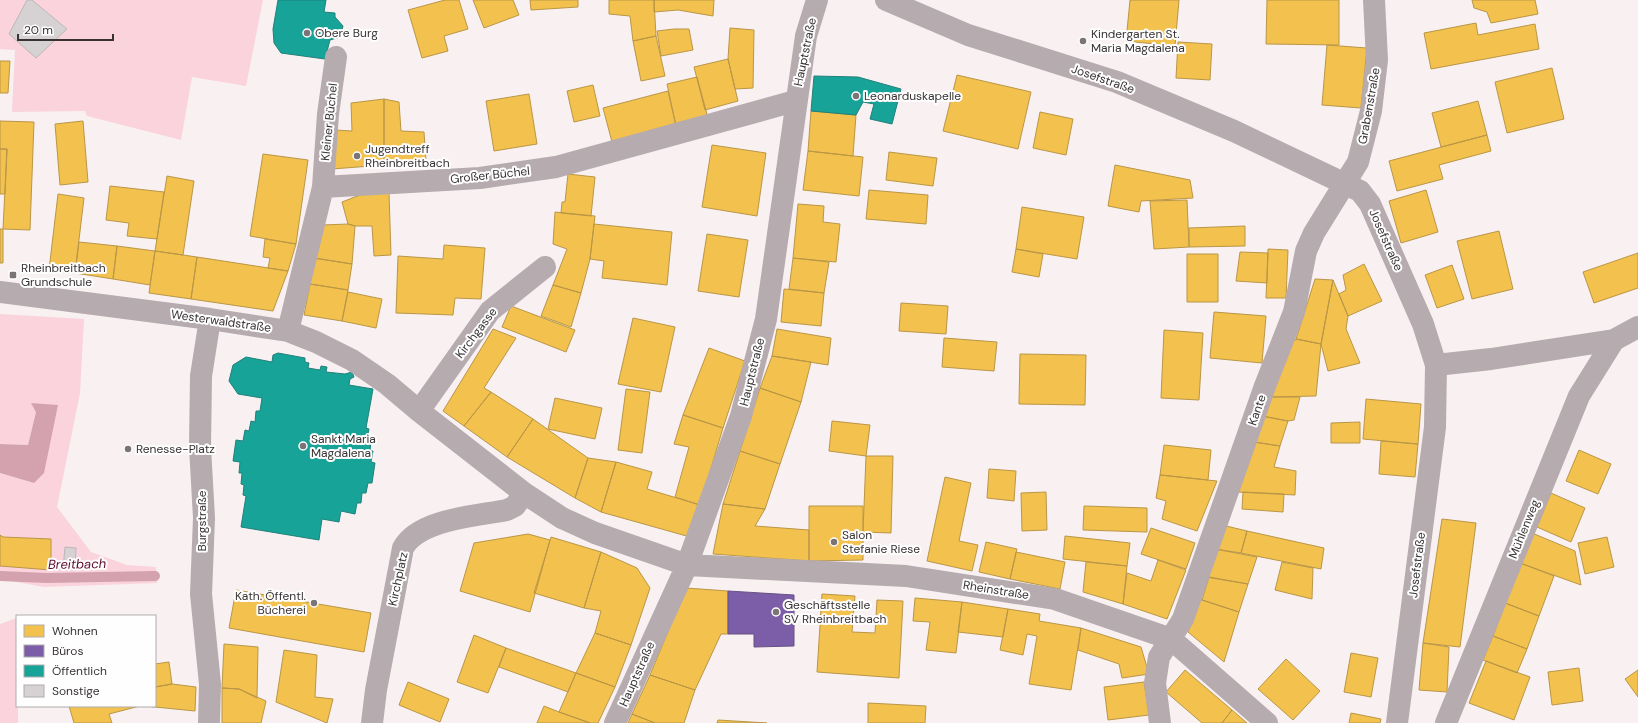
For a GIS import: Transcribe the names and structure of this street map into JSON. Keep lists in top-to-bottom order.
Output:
{
  "streets": {
    "street": [
      "Hauptstraße",
      "Josefstraße",
      "Grabenstraße",
      "Kleiner Büchel",
      "Großer Büchel",
      "Westerwaldstraße",
      "Kirchgasse",
      "Kante",
      "Burgstraße",
      "Mühlenweg",
      "Kirchplatz",
      "Rheinstraße"
    ]
  },
  "crossings": [
    ["Hauptstraße", "Großer Büchel"],
    ["Hauptstraße", "Rheinstraße"],
    ["Josefstraße", "Grabenstraße"],
    ["Josefstraße", "Kante"],
    ["Josefstraße", "Mühlenweg"],
    ["Grabenstraße", "Kante"],
    ["Kleiner Büchel", "Großer Büchel"],
    ["Westerwaldstraße", "Kirchgasse"],
    ["Westerwaldstraße", "Burgstraße"],
    ["Kante", "Rheinstraße"]
  ],
  "water": ["Breitbach"],
  "places": {
    "other": [
      "Obere Burg",
      "Kindergarten St. Maria Magdalena",
      "Leonarduskapelle",
      "Jugendtreff Rheinbreitbach",
      "Sankt Maria Magdalena",
      "Renesse-Platz",
      "Salon Stefanie Riese",
      "Kath. Öffentl. Bücherei",
      "Geschäftsstelle SV Rheinbreitbach"
    ],
    "transit": ["Rheinbreitbach Grundschule"]
  },
  "legend": [
    "Wohnen",
    "Büros",
    "Öffentlich",
    "Sonstige"
  ],
  "scale_bar": "20 m"
}
